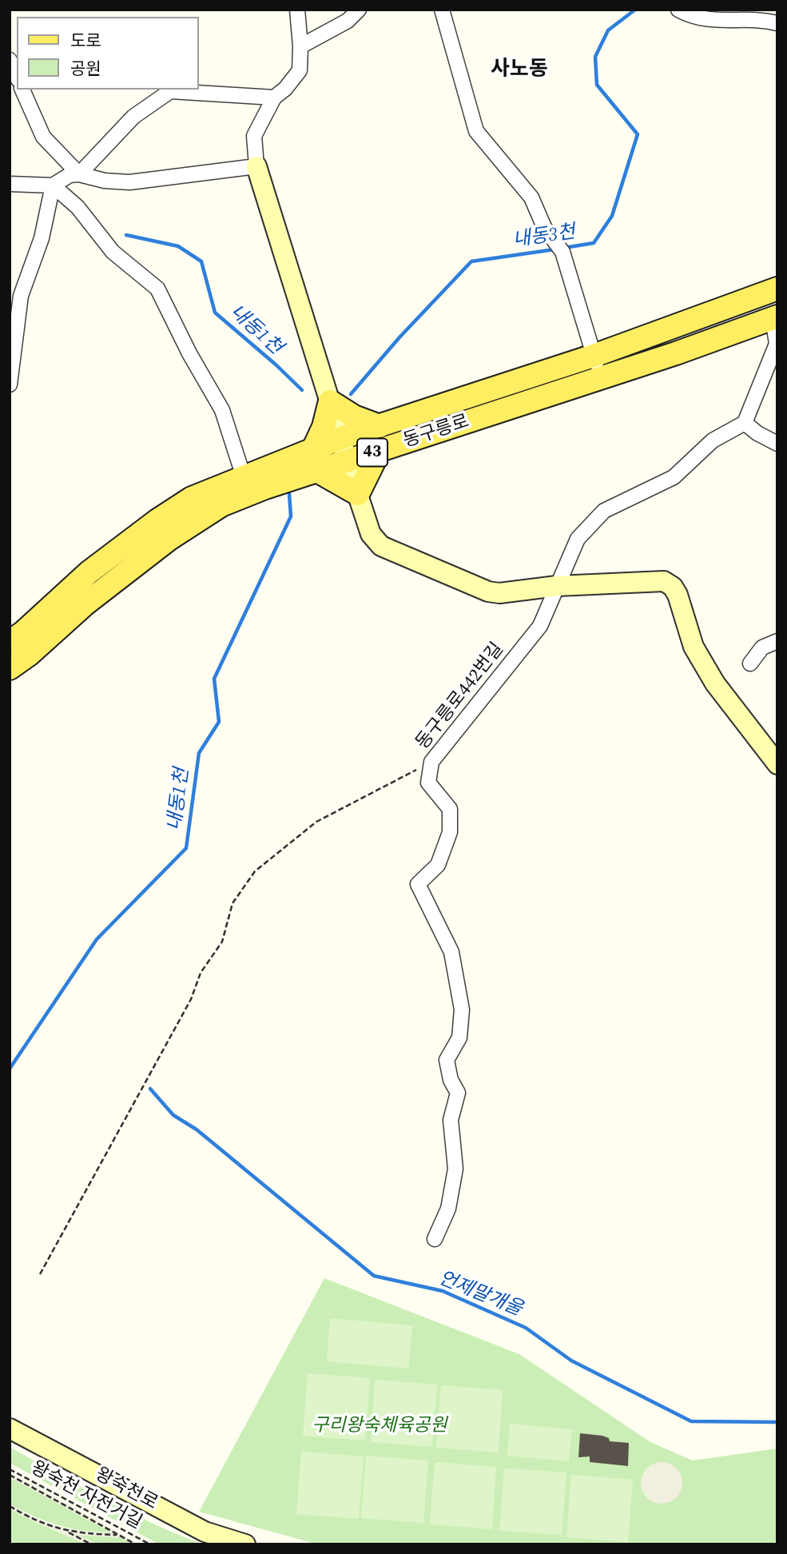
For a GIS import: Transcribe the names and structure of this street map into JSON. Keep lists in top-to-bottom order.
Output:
{
  "streets": {
    "main road": ["동구릉로", "43"],
    "street": ["동구릉로442번길", "왕숙천로"],
    "path": ["왕숙천 자전거길"]
  },
  "districts": ["사노동"],
  "water": ["내동3천", "내동1천", "언제말개울"],
  "parks": ["구리왕숙체육공원"],
  "legend": ["도로", "공원"]
}
